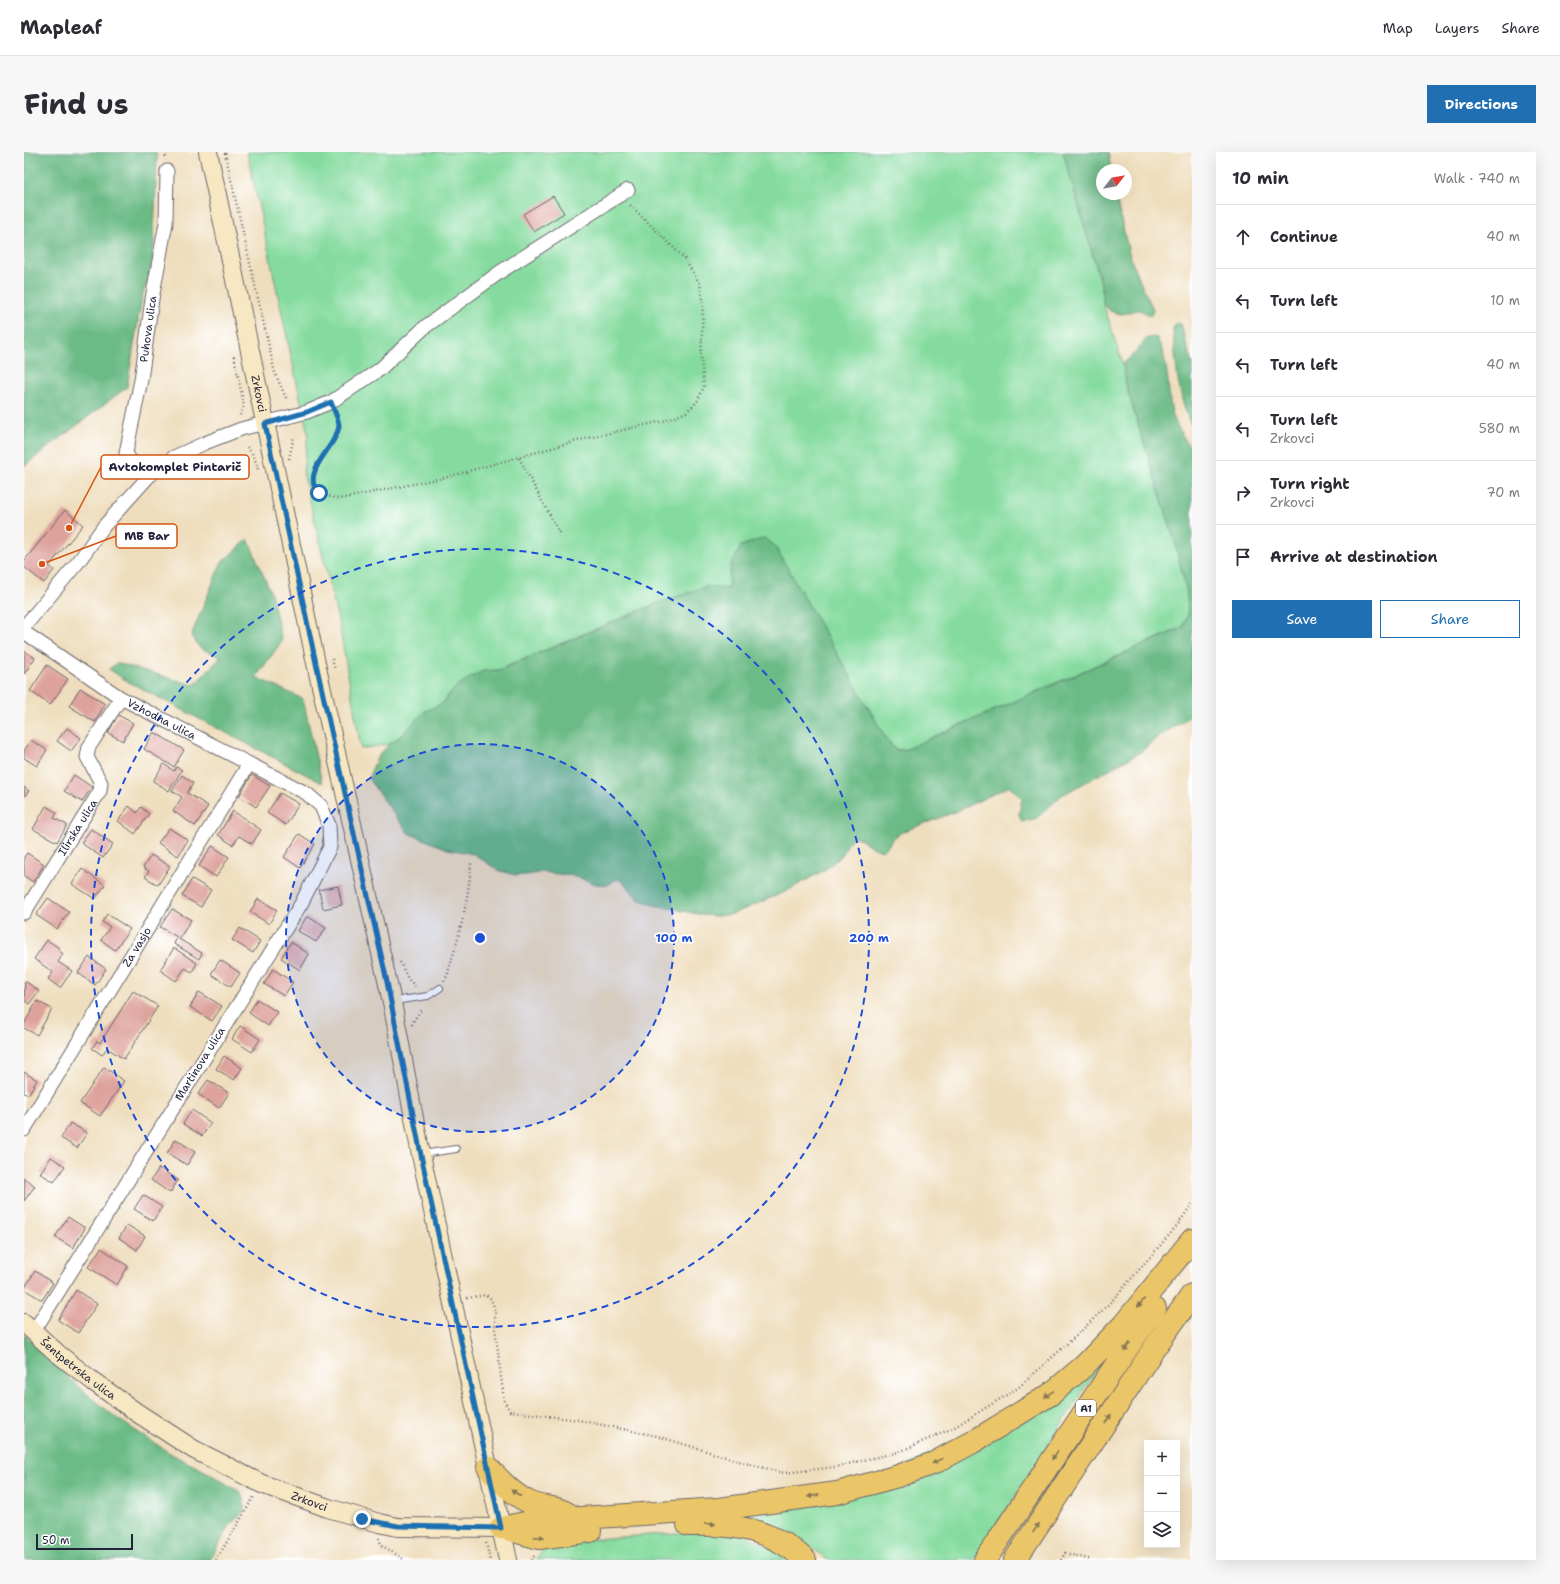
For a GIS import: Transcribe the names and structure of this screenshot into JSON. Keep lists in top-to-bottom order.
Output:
{
  "streets": {
    "highway": ["A1"],
    "street": [
      "Puhova ulica",
      "Zrkovci",
      "Vzhodna ulica",
      "Ilirska ulica",
      "Za vasjo",
      "Martinova ulica",
      "Šentpetrska ulica"
    ]
  },
  "crossings": [
    ["Zrkovci", "Šentpetrska ulica"],
    ["Vzhodna ulica", "Ilirska ulica"],
    ["Vzhodna ulica", "Za vasjo"],
    ["Vzhodna ulica", "Martinova ulica"],
    ["Martinova ulica", "Šentpetrska ulica"]
  ],
  "places": ["Avtokomplet Pintarič", "MB Bar"],
  "scale_bar": "50 m",
  "north": "top right",
  "page": {
    "header": "Mapleaf",
    "nav": ["Map", "Layers", "Share"],
    "title": "Find us",
    "buttons": [
      "Directions",
      ["Save", "Share"]
    ],
    "heading": ["10 min", "Walk · 740 m"],
    "list": [
      ["Continue", "40 m"],
      ["Turn left", "10 m"],
      ["Turn left", "40 m"],
      ["Turn left", "Zrkovci", "580 m"],
      ["Turn right", "Zrkovci", "70 m"],
      "Arrive at destination"
    ],
    "map_buttons": ["+", "−"],
    "scale": "50 m"
  },
  "rings": ["100 m", "200 m"]
}
